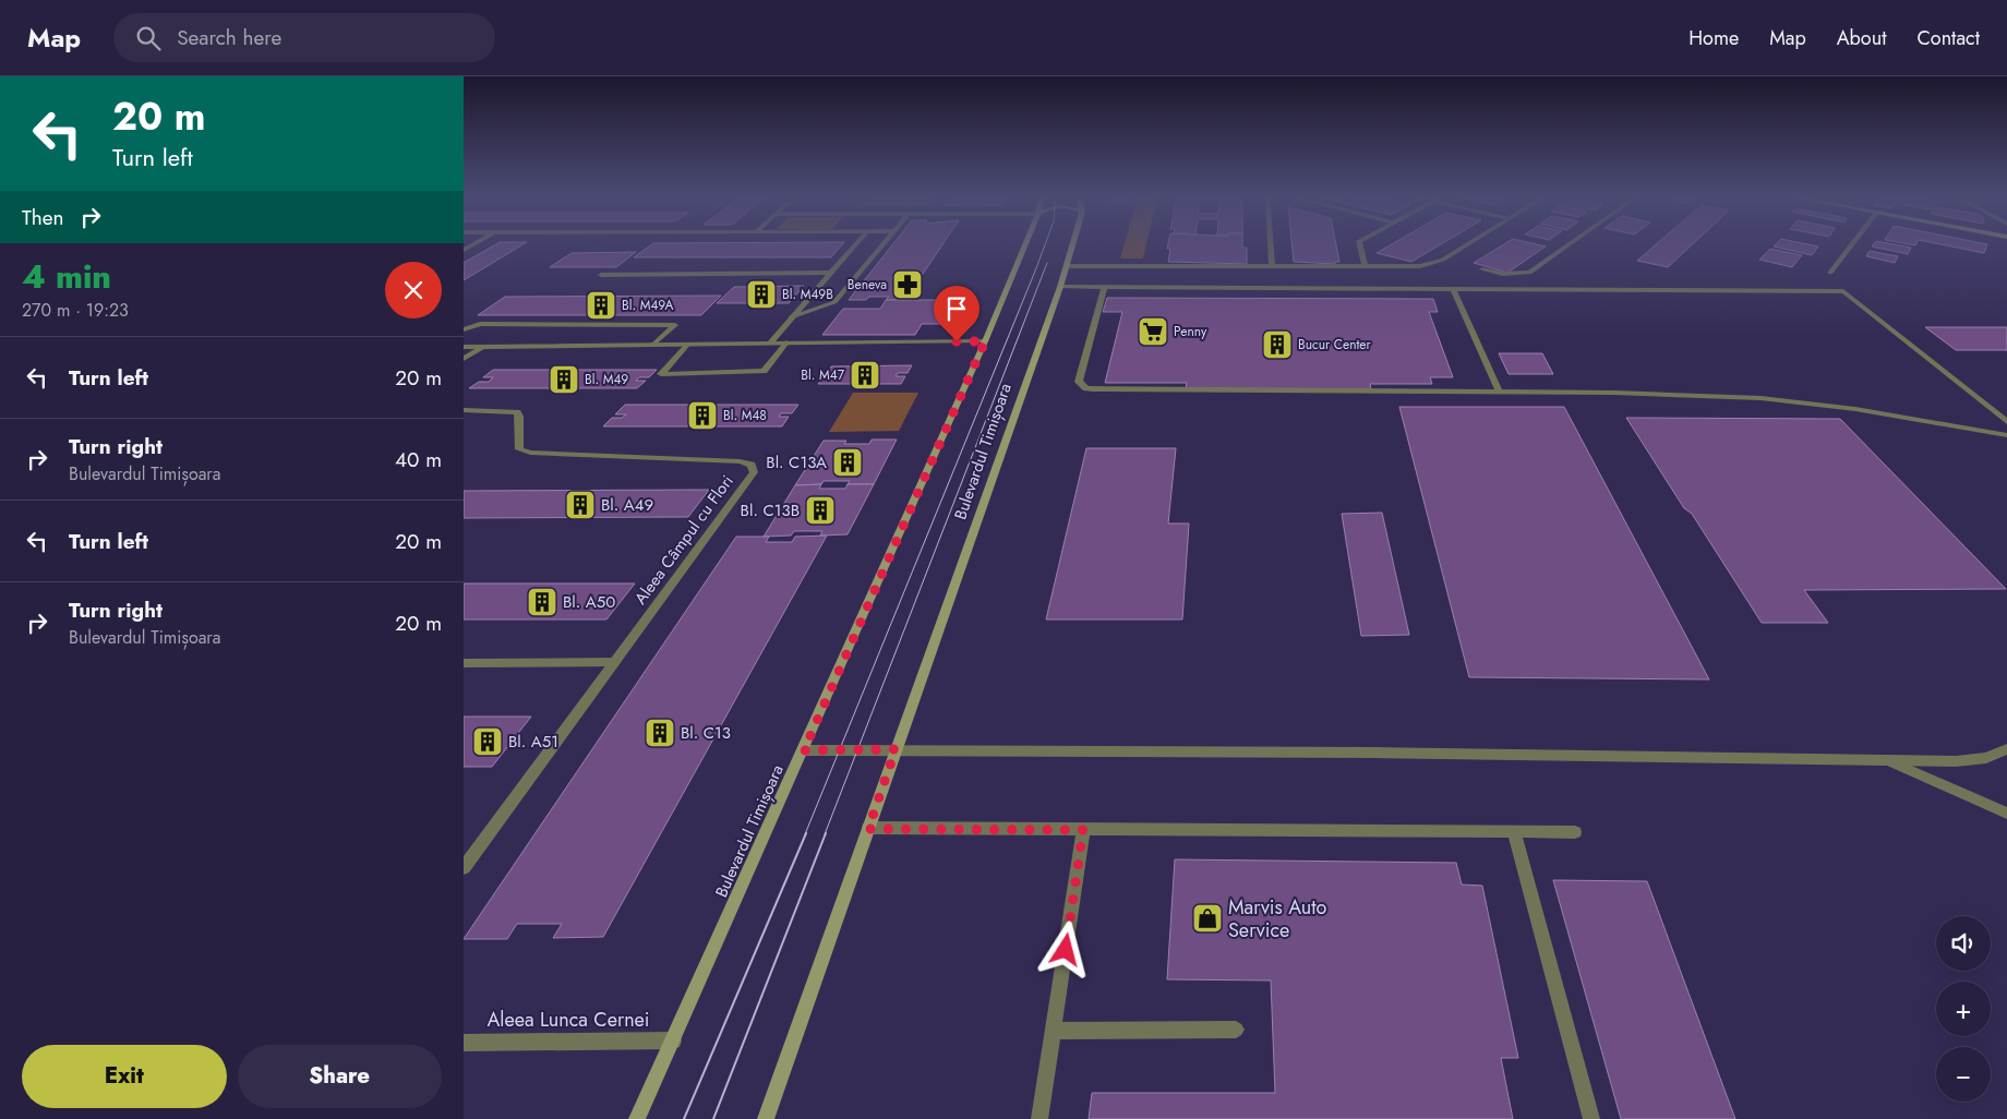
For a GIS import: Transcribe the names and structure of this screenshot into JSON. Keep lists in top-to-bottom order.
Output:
{
  "streets": {
    "main road": ["Bulevardul Timișoara"],
    "street": ["Aleea Câmpul cu Flori", "Aleea Lunca Cernei"]
  },
  "crossings": [
    ["Bulevardul Timișoara", "Aleea Lunca Cernei"]
  ],
  "places": {
    "pharmacy": ["Beneva"],
    "building": [
      "Bl. M49B",
      "Bl. M49A",
      "Bucur Center",
      "Bl. M47",
      "Bl. M49",
      "Bl. M48",
      "Bl. C13A",
      "Bl. A49",
      "Bl. C13B",
      "Bl. A50",
      "Bl. C13",
      "Bl. A51"
    ],
    "supermarket": ["Penny"],
    "shop": ["Marvis Auto Service"]
  },
  "page": {
    "header": "Map",
    "search": "Search here",
    "nav": [
      "Home",
      "Map",
      "About",
      "Contact"
    ],
    "turn": ["20 m", "Turn left"],
    "then": "Then",
    "heading": ["4 min", "270 m · 19:23"],
    "list": [
      {
        "name": "Turn left",
        "value": "20 m"
      },
      {
        "name": "Turn right",
        "note": "Bulevardul Timișoara",
        "value": "40 m"
      },
      {
        "name": "Turn left",
        "value": "20 m"
      },
      {
        "name": "Turn right",
        "note": "Bulevardul Timișoara",
        "value": "20 m"
      }
    ],
    "map_buttons": ["+", "−"],
    "buttons": ["Exit", "Share"]
  }
}
